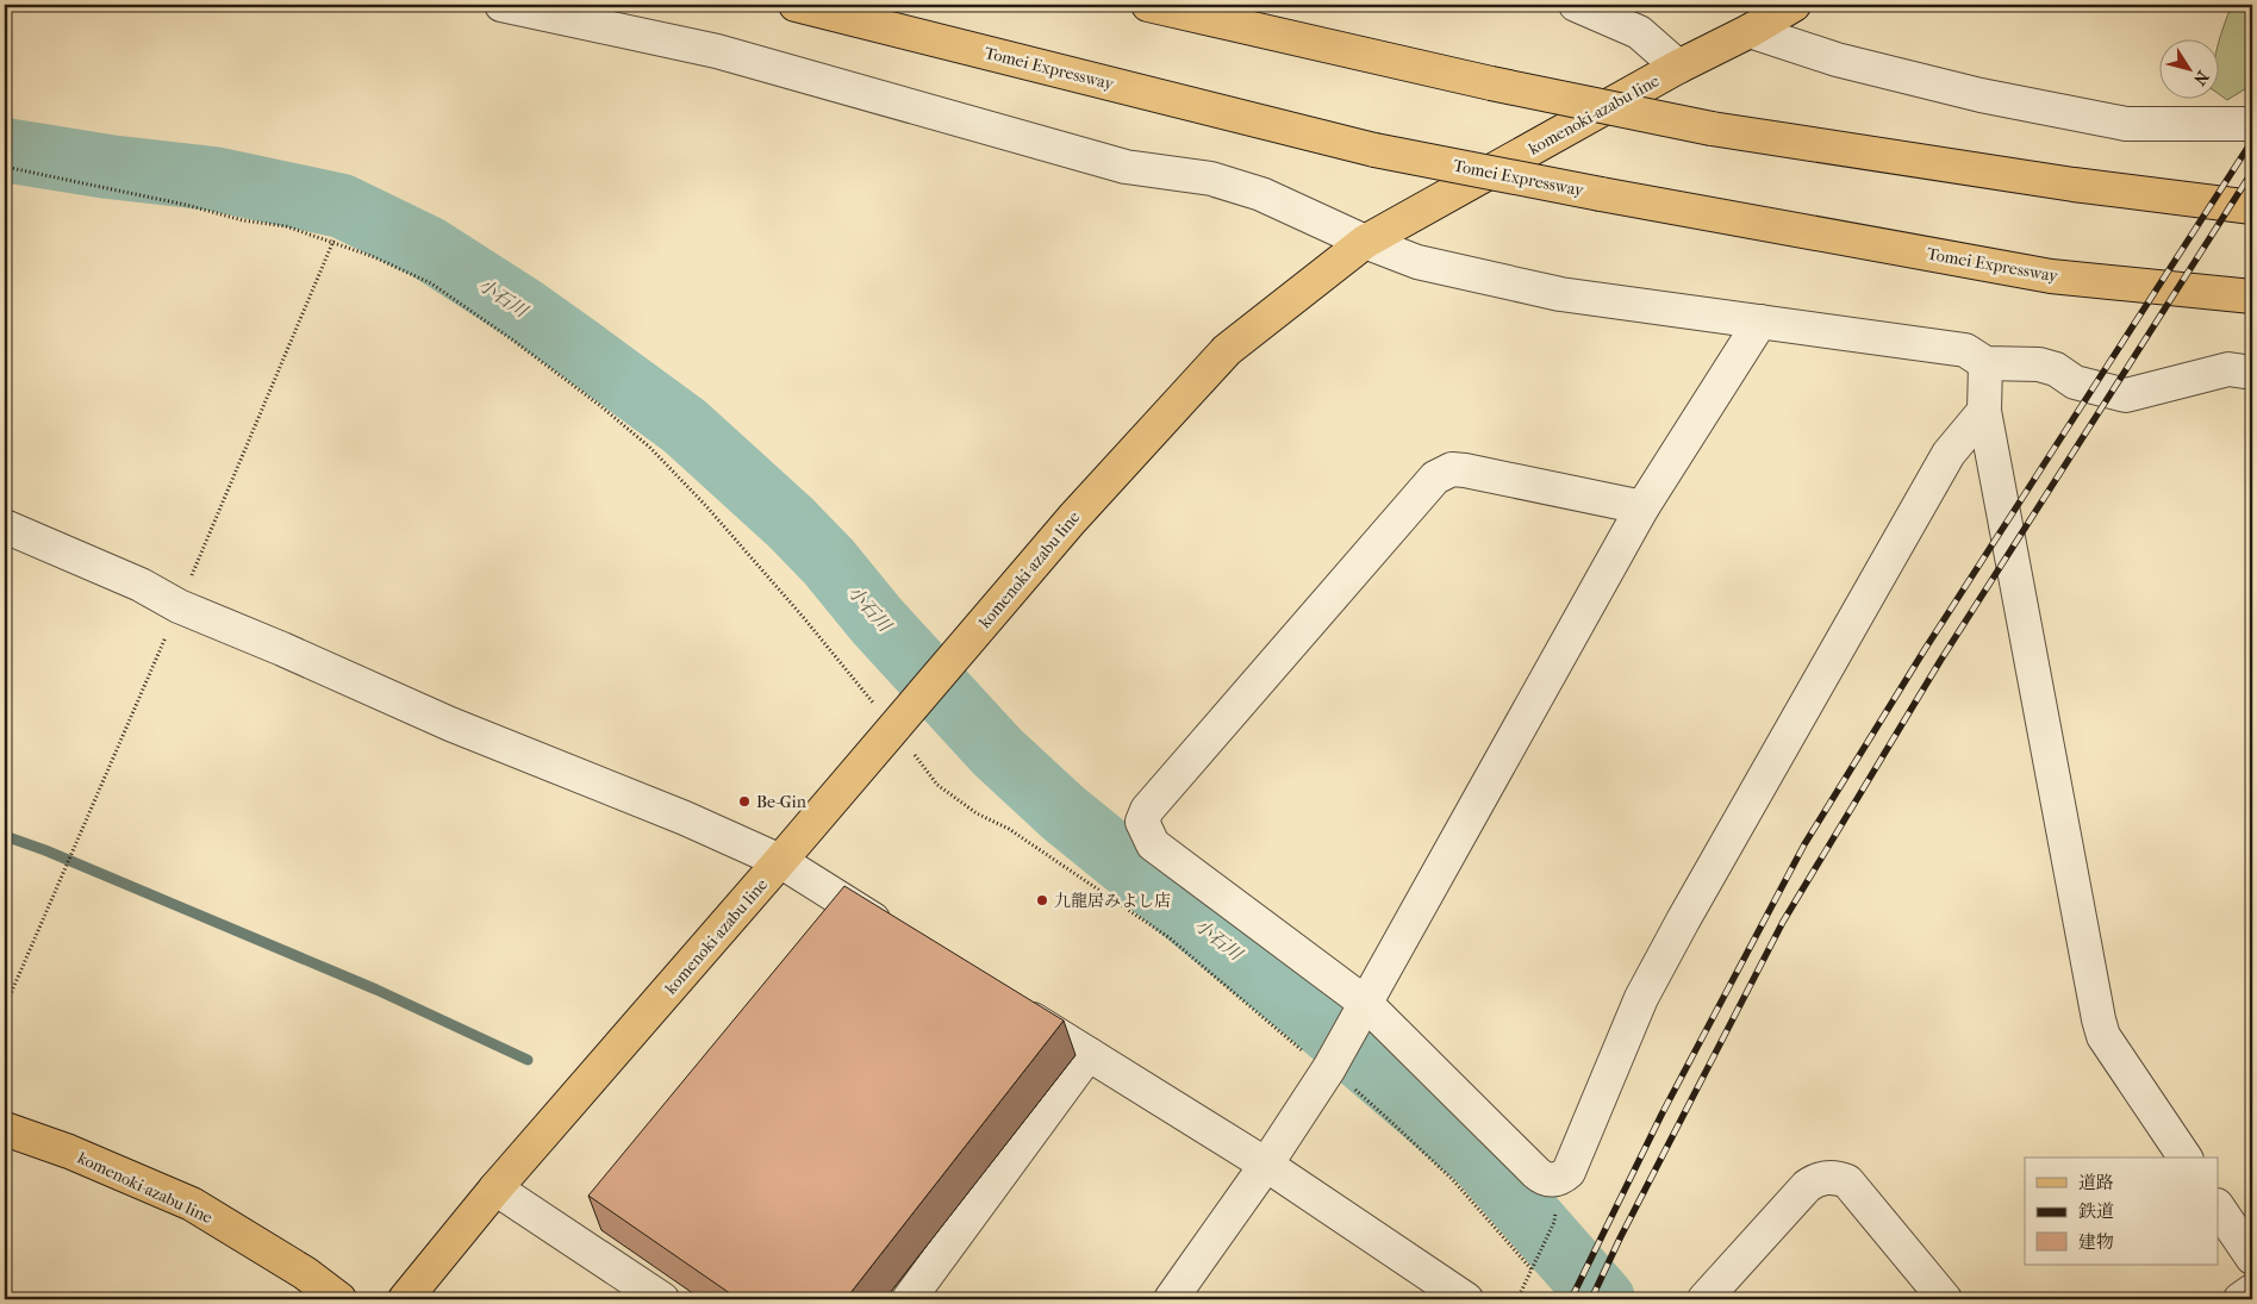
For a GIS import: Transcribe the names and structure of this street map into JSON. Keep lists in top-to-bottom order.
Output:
{
  "streets": {
    "main road": ["Tomei Expressway", "komenoki-azabu line"]
  },
  "water": ["小石川"],
  "places": ["Be-Gin", "九龍居みよし店"],
  "legend": ["道路", "鉄道", "建物"],
  "north": "bottom right"
}
